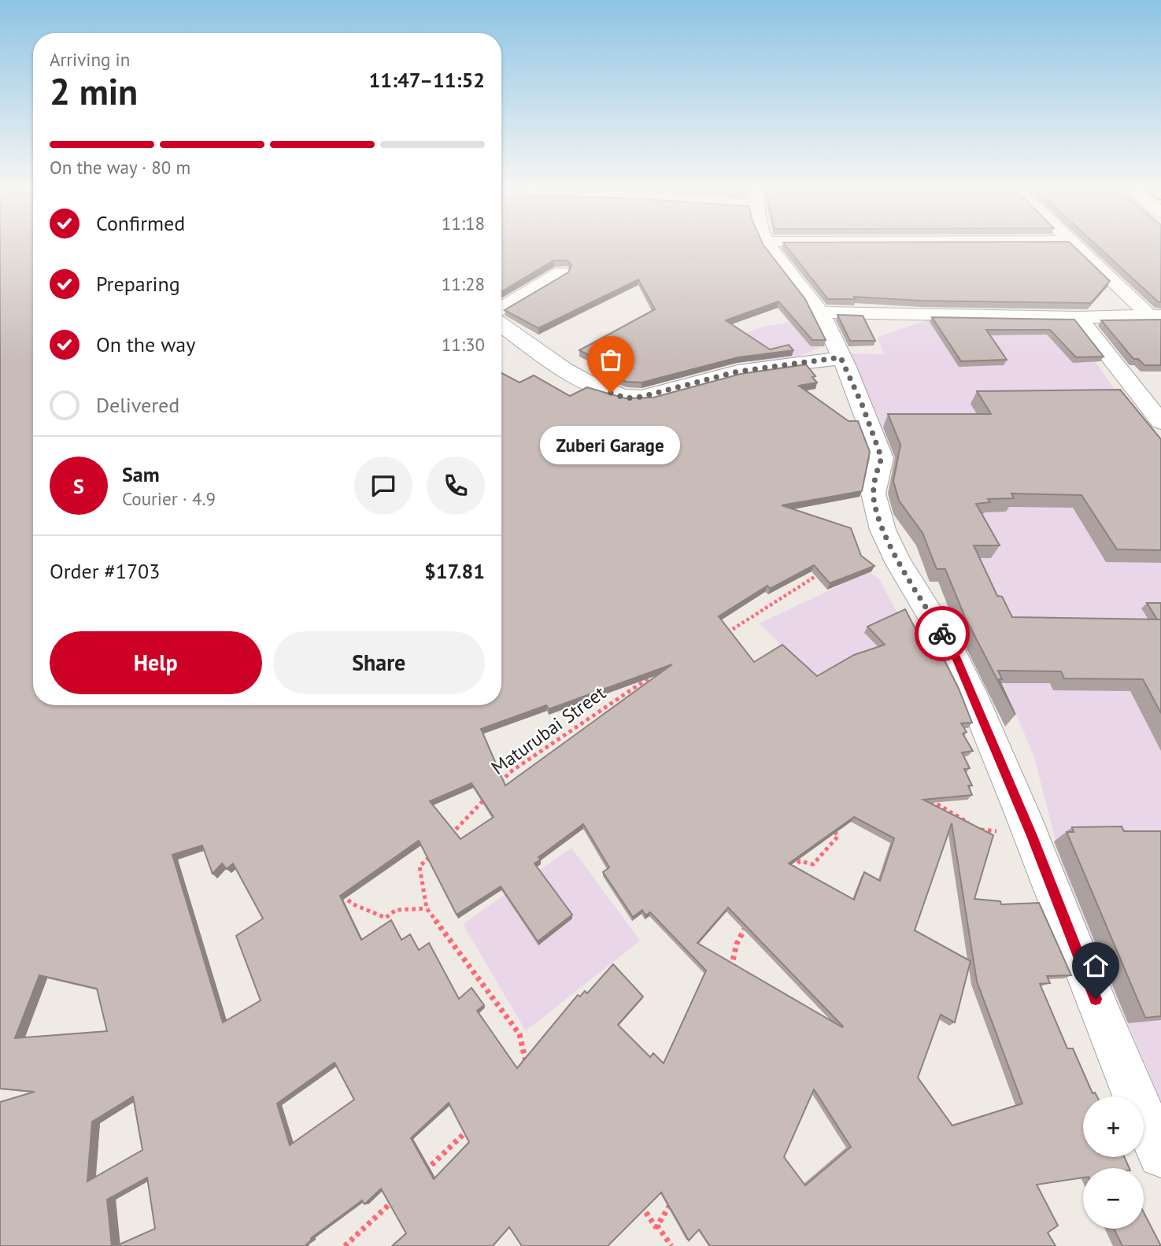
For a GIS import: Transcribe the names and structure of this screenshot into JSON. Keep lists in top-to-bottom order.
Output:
{
  "streets": {
    "path": ["Maturubai Street"]
  },
  "places": ["Zuberi Garage"],
  "page": {
    "heading": ["2 min", "Arriving in", "11:47–11:52"],
    "panel": [
      "Sam",
      "Courier · 4.9",
      "Order #1703",
      "$17.81"
    ],
    "bar": "On the way · 80 m",
    "list": [
      ["Confirmed", "11:18"],
      ["Preparing", "11:28"],
      ["On the way", "11:30"],
      "Delivered"
    ],
    "bubble": "Zuberi Garage",
    "round": "S",
    "buttons": ["Help", "Share"],
    "map_buttons": ["+", "−"]
  }
}
